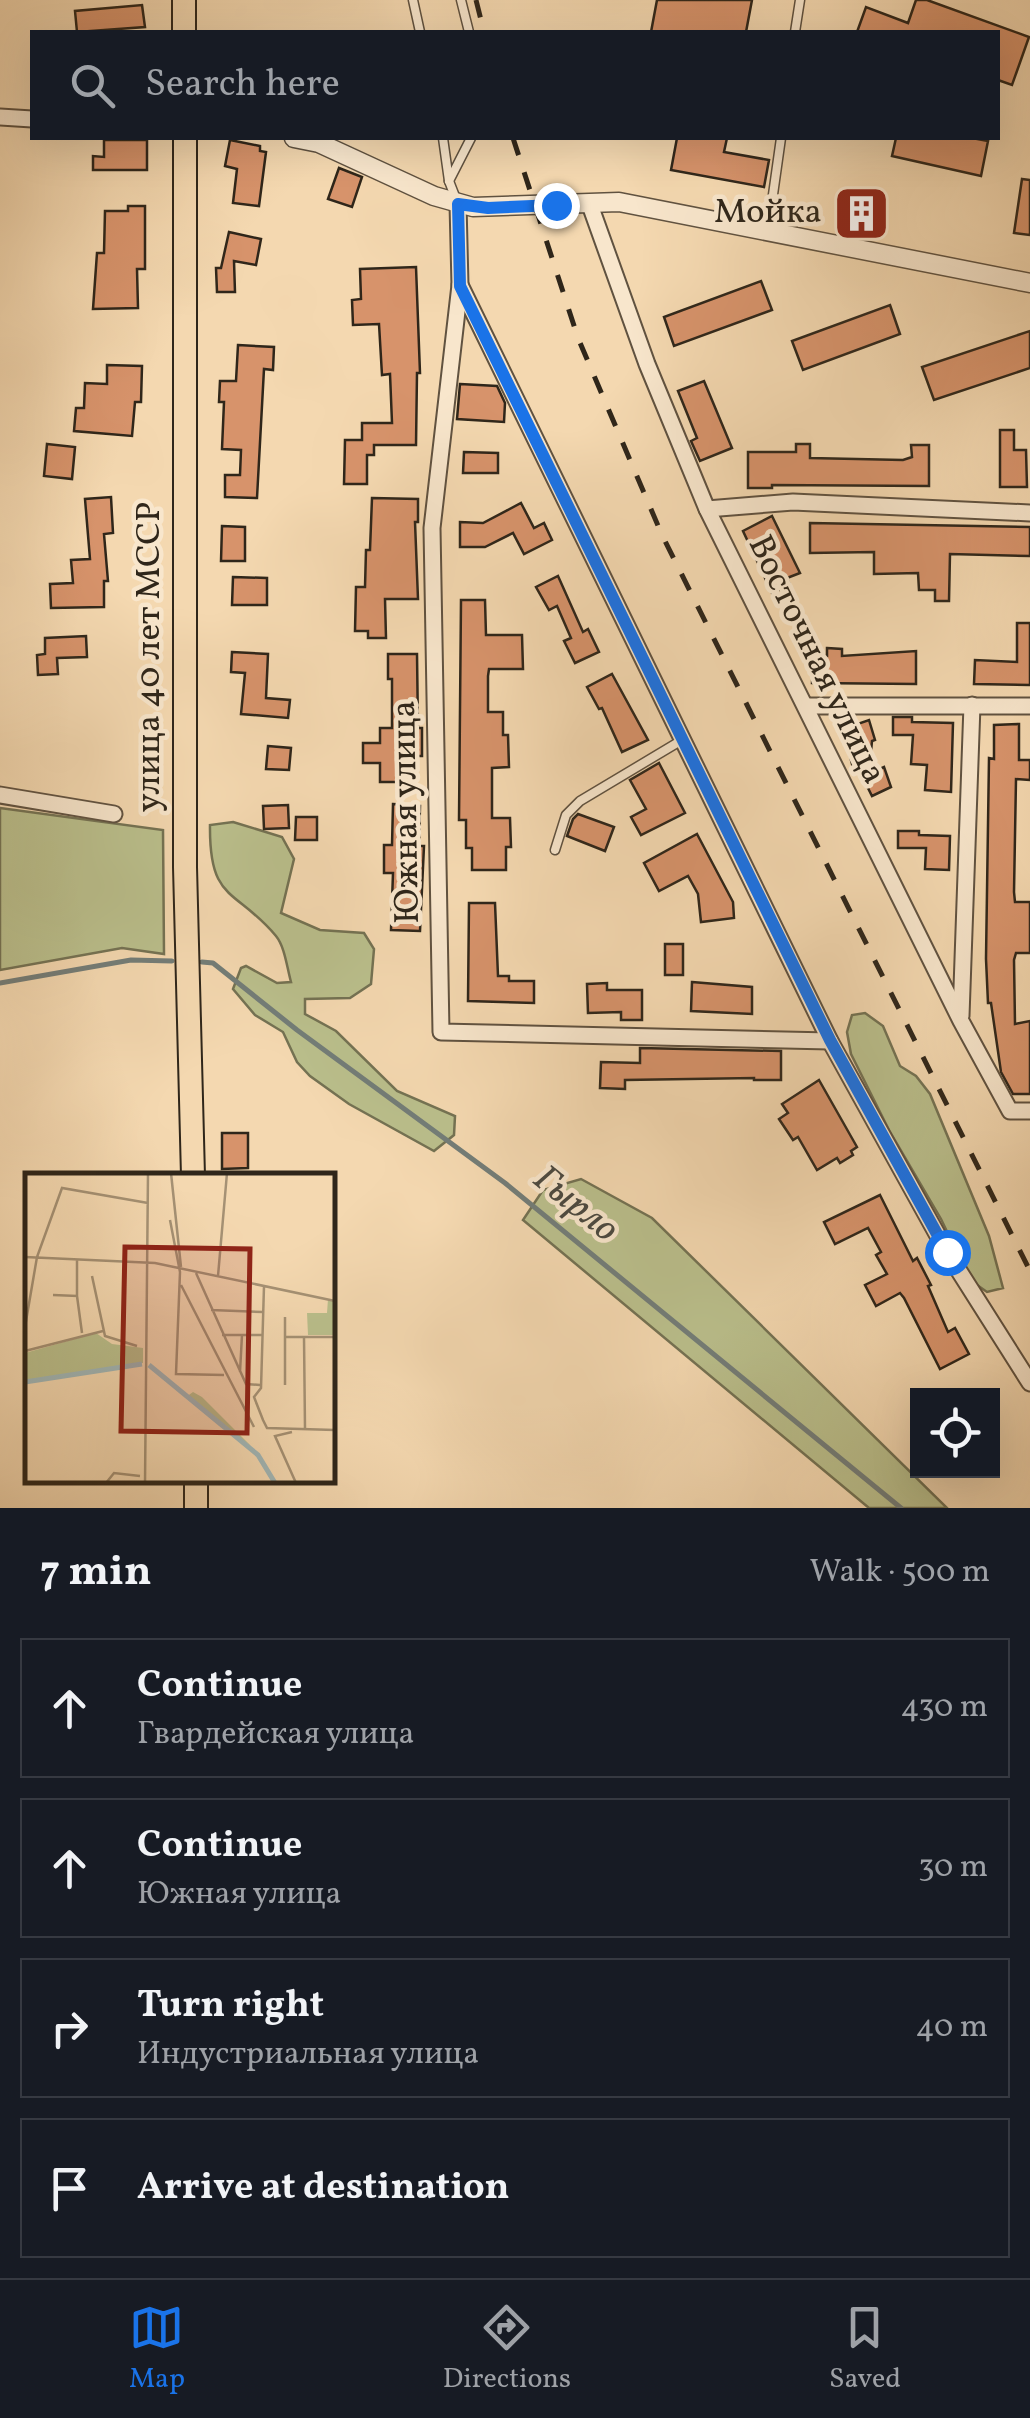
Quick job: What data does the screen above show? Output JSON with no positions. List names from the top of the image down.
{
  "streets": {
    "main road": ["улица 40 лет МССР"],
    "street": ["Восточная улица", "Южная улица"]
  },
  "water": ["Гырло"],
  "places": {
    "building": ["Мойка"]
  },
  "page": {
    "search": "Search here",
    "heading": ["7 min", "Walk · 500 m"],
    "list": [
      ["Continue", "Гвардейская улица", "430 m"],
      ["Continue", "Южная улица", "30 m"],
      ["Turn right", "Индустриальная улица", "40 m"],
      "Arrive at destination"
    ],
    "nav": ["Map", "Directions", "Saved"]
  }
}
